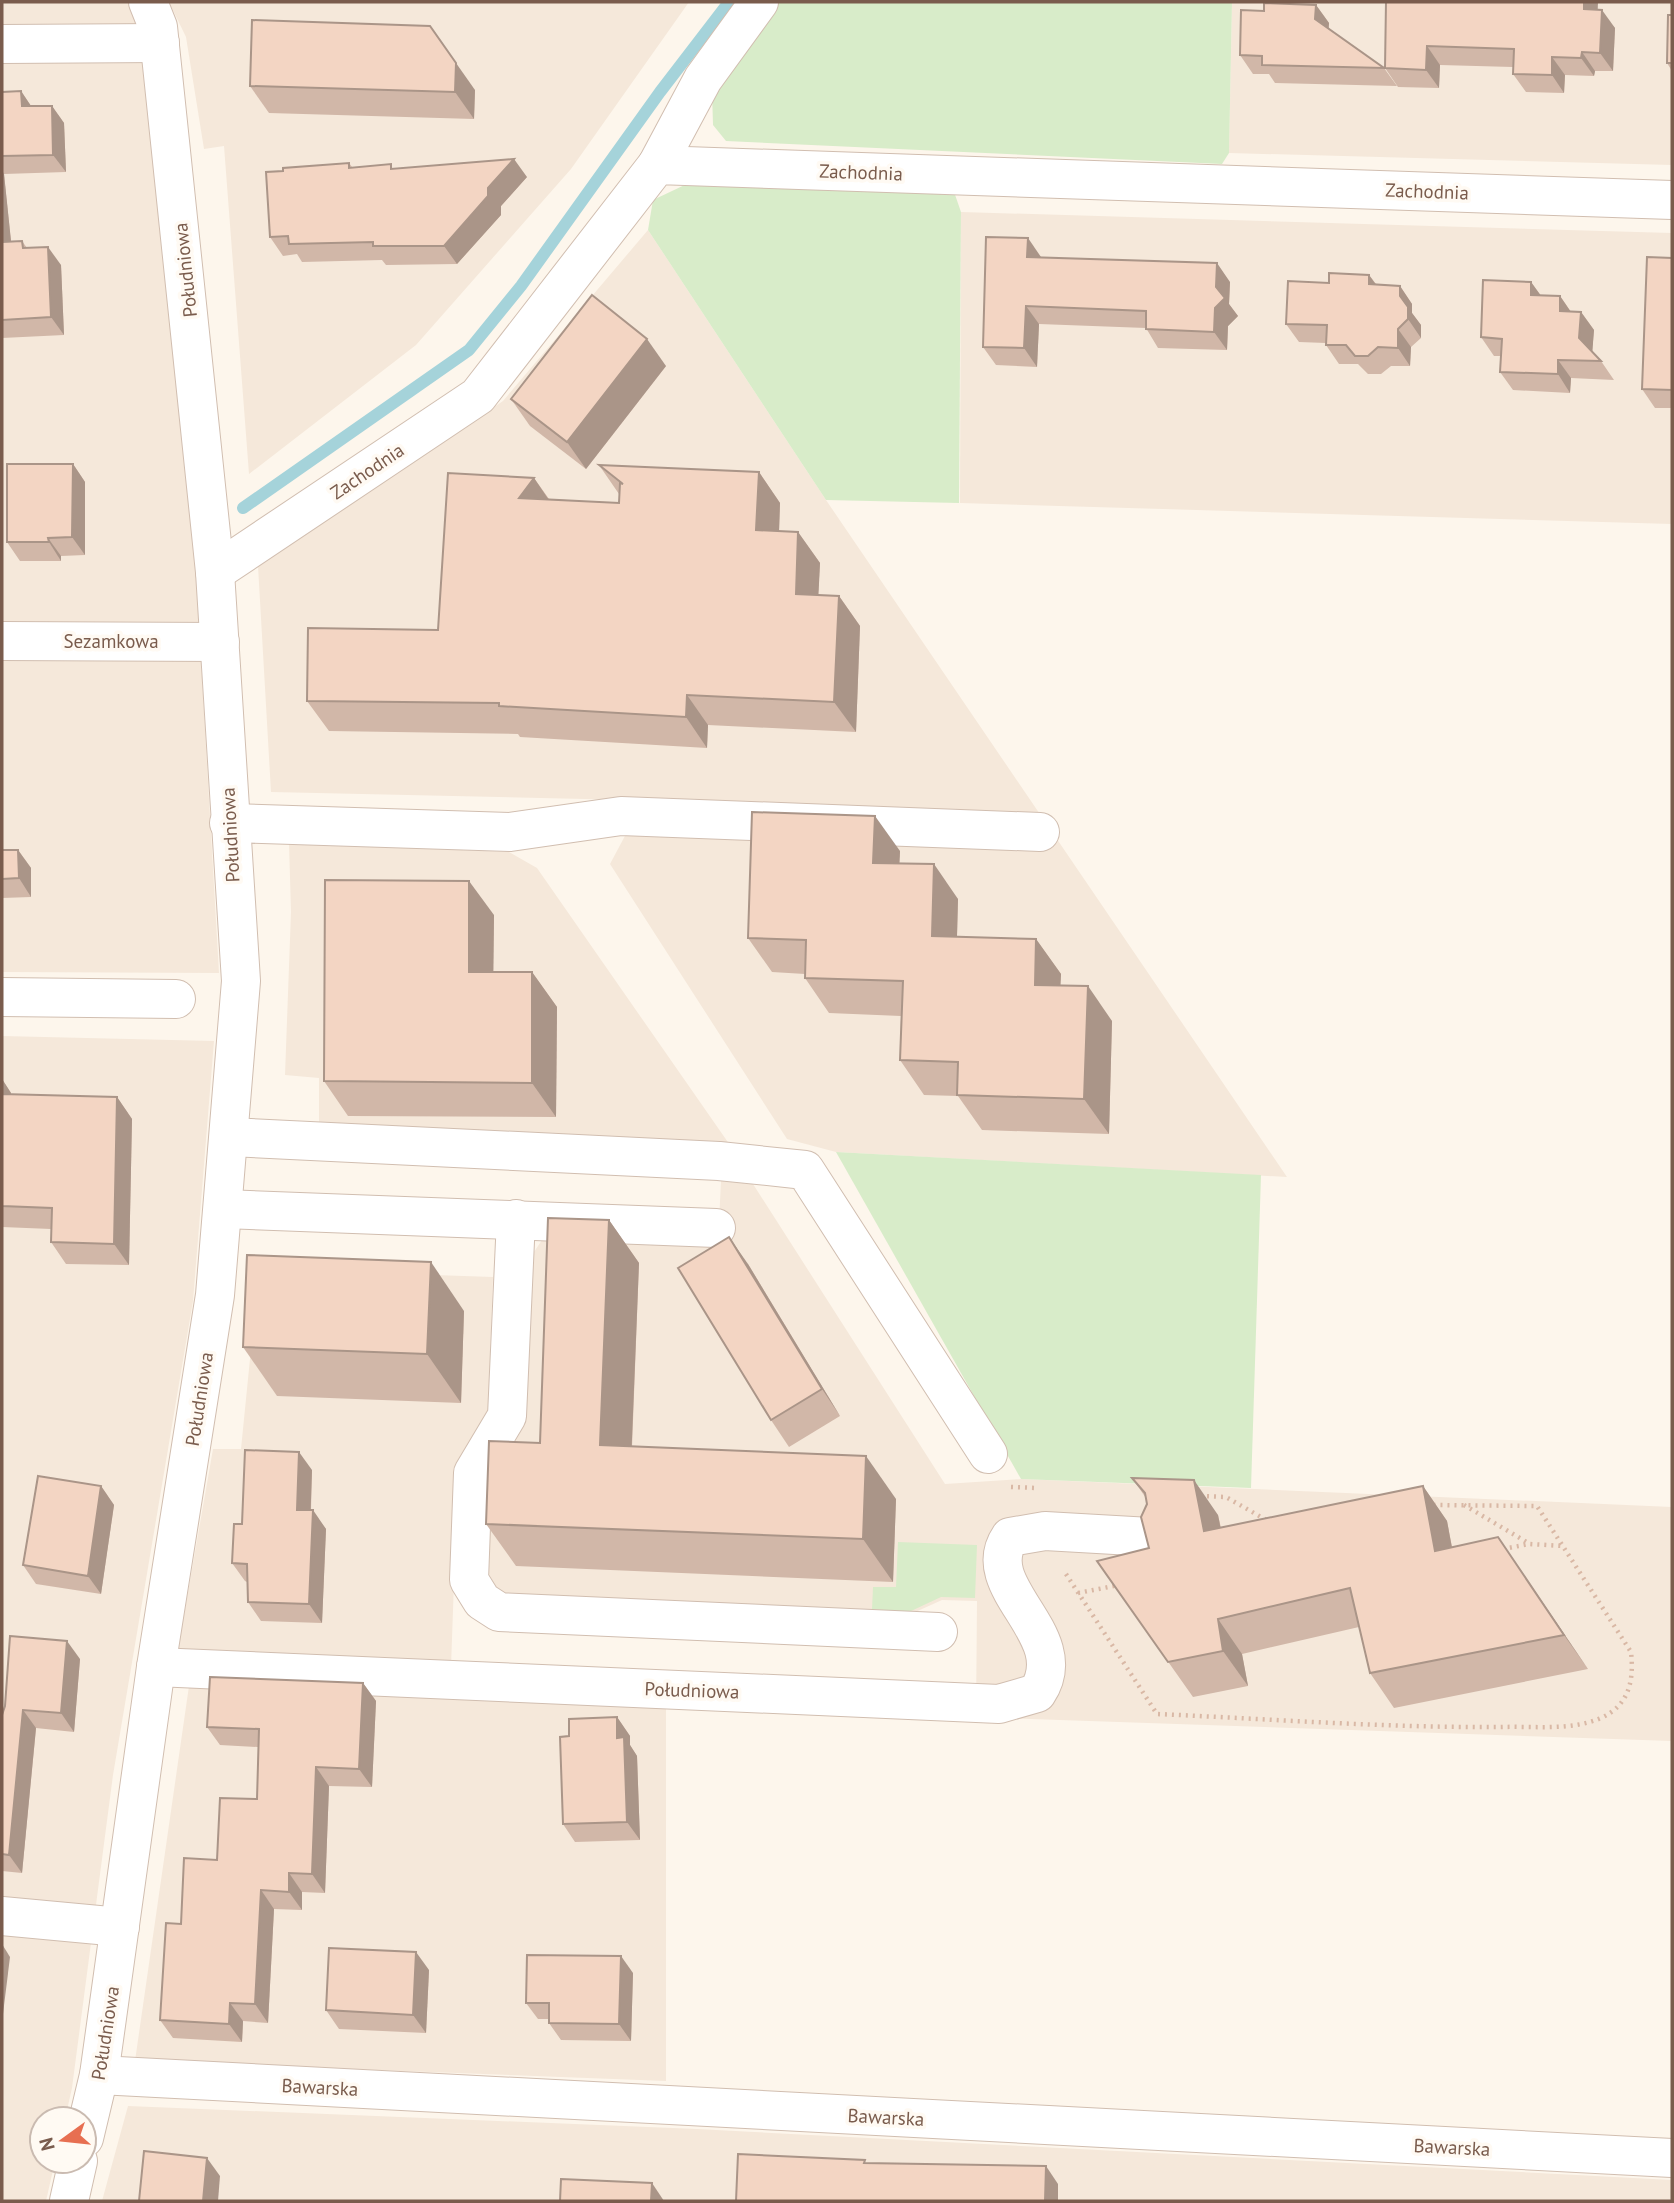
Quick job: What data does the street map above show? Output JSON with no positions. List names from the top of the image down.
{
  "streets": {
    "street": [
      "Zachodnia",
      "Południowa",
      "Sezamkowa",
      "Bawarska"
    ]
  },
  "crossings": [
    ["Zachodnia", "Południowa"],
    ["Południowa", "Sezamkowa"],
    ["Południowa", "Bawarska"]
  ],
  "north": "left"
}
